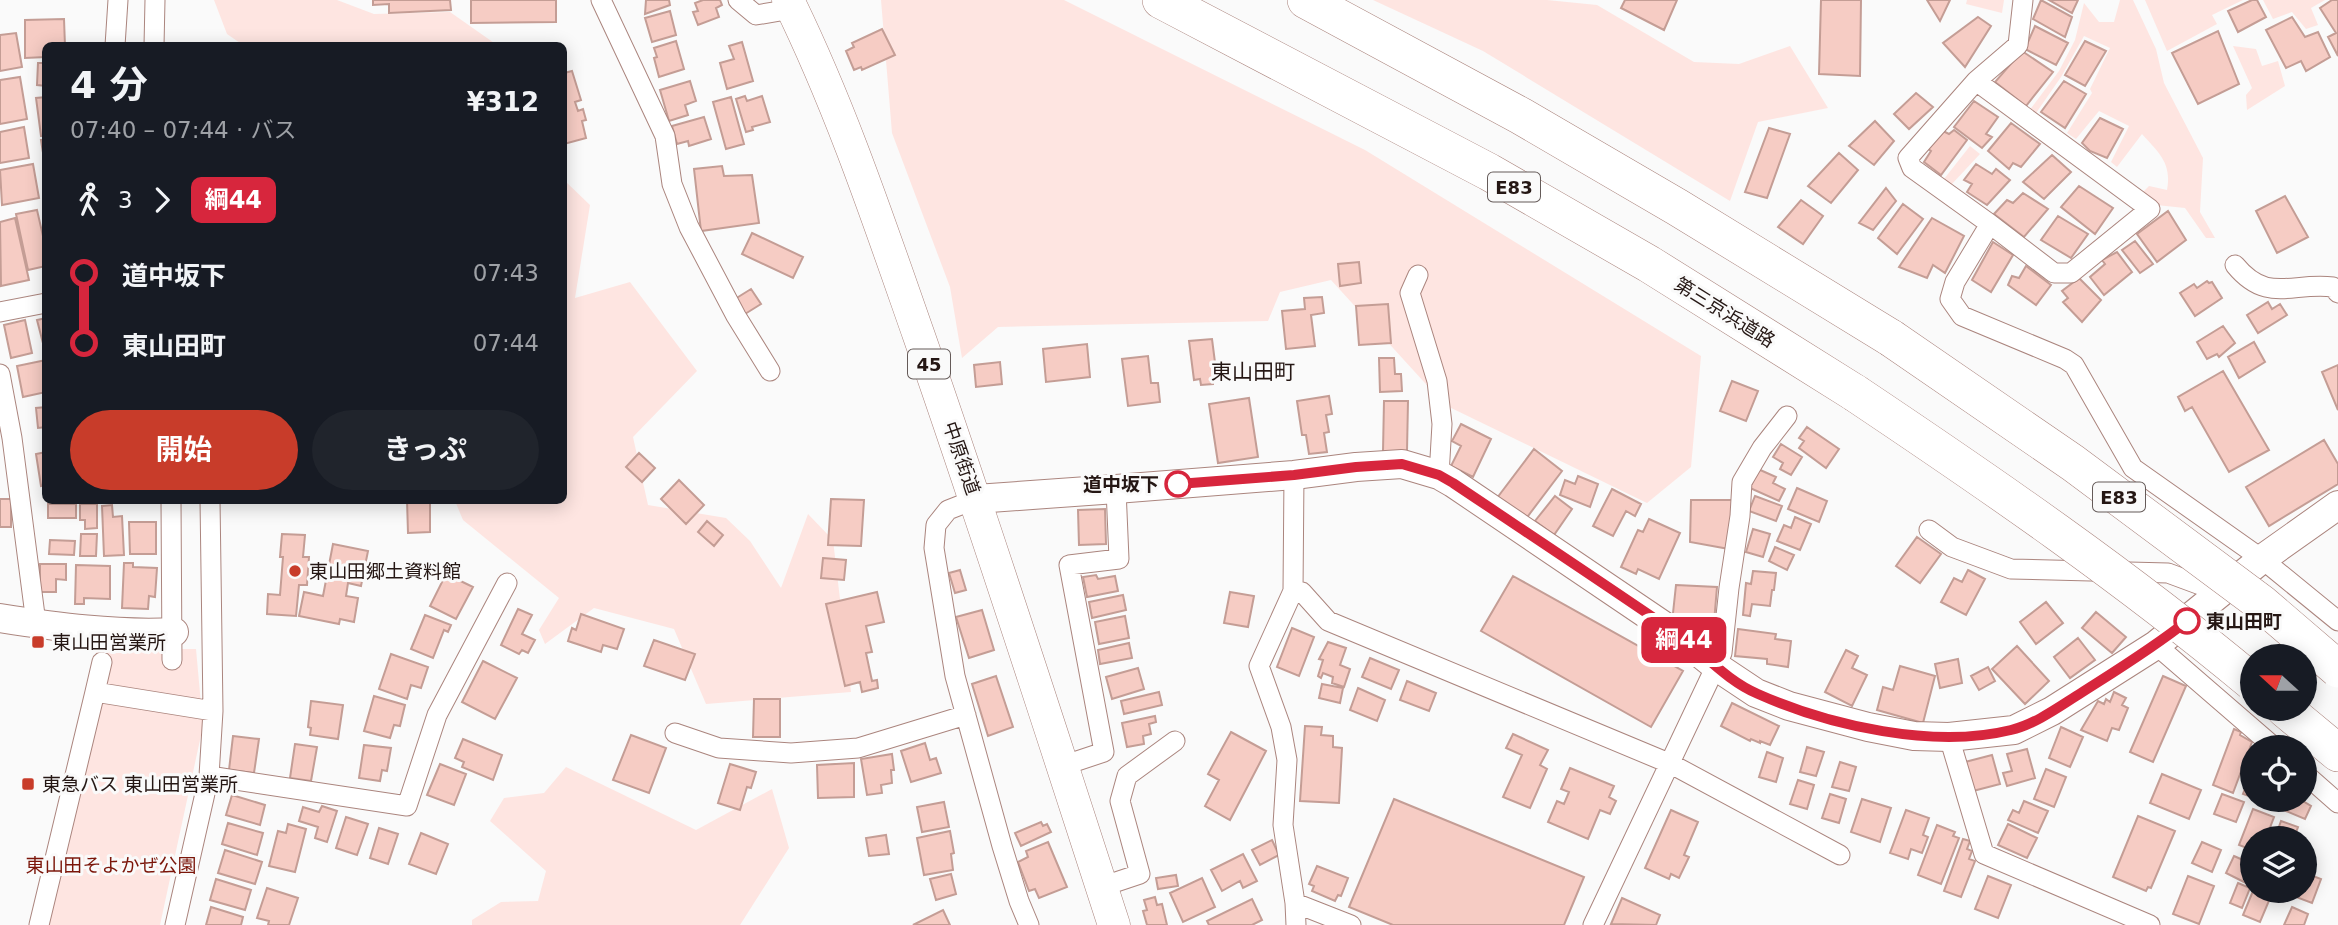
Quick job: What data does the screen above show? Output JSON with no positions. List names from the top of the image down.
{
  "streets": {
    "highway": ["E83", "第三京浜道路"],
    "main road": ["45", "中原街道"]
  },
  "districts": ["東山田町"],
  "parks": ["東山田そよかぜ公園"],
  "places": {
    "other": ["道中坂下", "東山田郷土資料館", "東山田町"],
    "transit": ["東山田営業所", "東急バス 東山田営業所"]
  },
  "lines": ["bus line 綱44"],
  "north": "left",
  "page": {
    "on_map": "綱44",
    "heading": ["4 分", "07:40 – 07:44 · バス", "¥312"],
    "legs": ["3", "綱44"],
    "list": [
      {
        "name": "道中坂下",
        "value": "07:43"
      },
      {
        "name": "東山田町",
        "value": "07:44"
      }
    ],
    "buttons": ["開始", "きっぷ"]
  }
}
